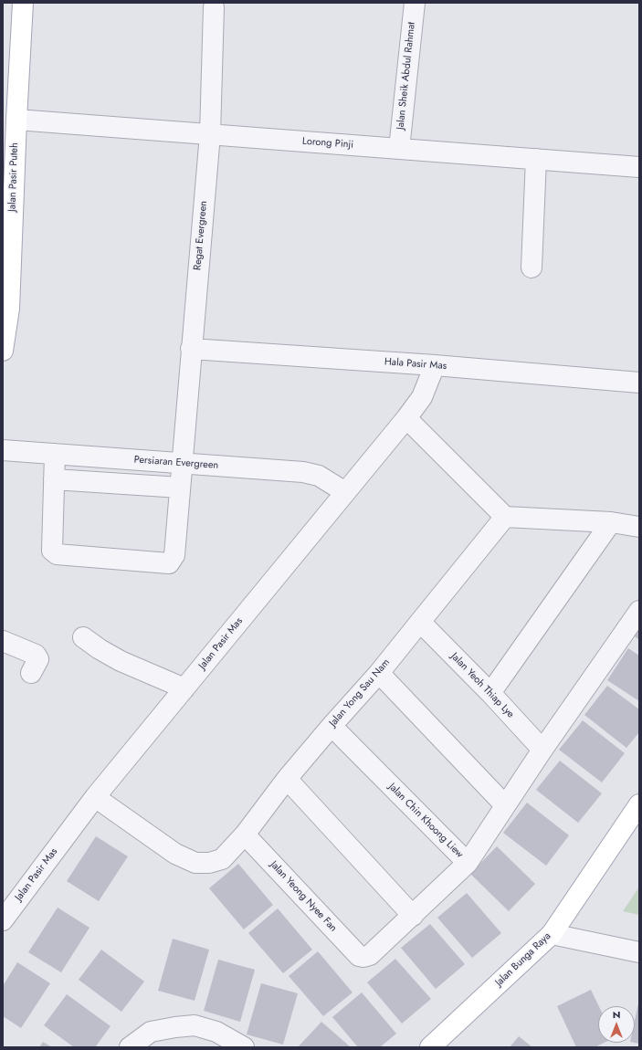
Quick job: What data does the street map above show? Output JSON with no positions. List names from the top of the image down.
{
  "streets": {
    "main road": ["Jalan Pasir Puteh", "Jalan Bunga Raya"],
    "street": [
      "Jalan Sheik Abdul Rahmat",
      "Lorong Pinji",
      "Regat Evergreen",
      "Hala Pasir Mas",
      "Persiaran Evergreen",
      "Jalan Pasir Mas",
      "Jalan Yeoh Thiap Lye",
      "Jalan Yong Sau Nam",
      "Jalan Chin Khoong Liew",
      "Jalan Yeong Nyee Fan"
    ]
  },
  "crossings": [
    ["Jalan Sheik Abdul Rahmat", "Lorong Pinji"],
    ["Lorong Pinji", "Jalan Pasir Puteh"],
    ["Lorong Pinji", "Regat Evergreen"],
    ["Regat Evergreen", "Hala Pasir Mas"],
    ["Regat Evergreen", "Persiaran Evergreen"],
    ["Hala Pasir Mas", "Jalan Pasir Mas"],
    ["Persiaran Evergreen", "Jalan Pasir Mas"],
    ["Jalan Pasir Mas", "Jalan Yong Sau Nam"],
    ["Jalan Yeoh Thiap Lye", "Jalan Yong Sau Nam"],
    ["Jalan Yong Sau Nam", "Jalan Chin Khoong Liew"],
    ["Jalan Yong Sau Nam", "Jalan Yeong Nyee Fan"],
    ["Jalan Chin Khoong Liew", "Jalan Yeong Nyee Fan"]
  ],
  "north": "top"
}
